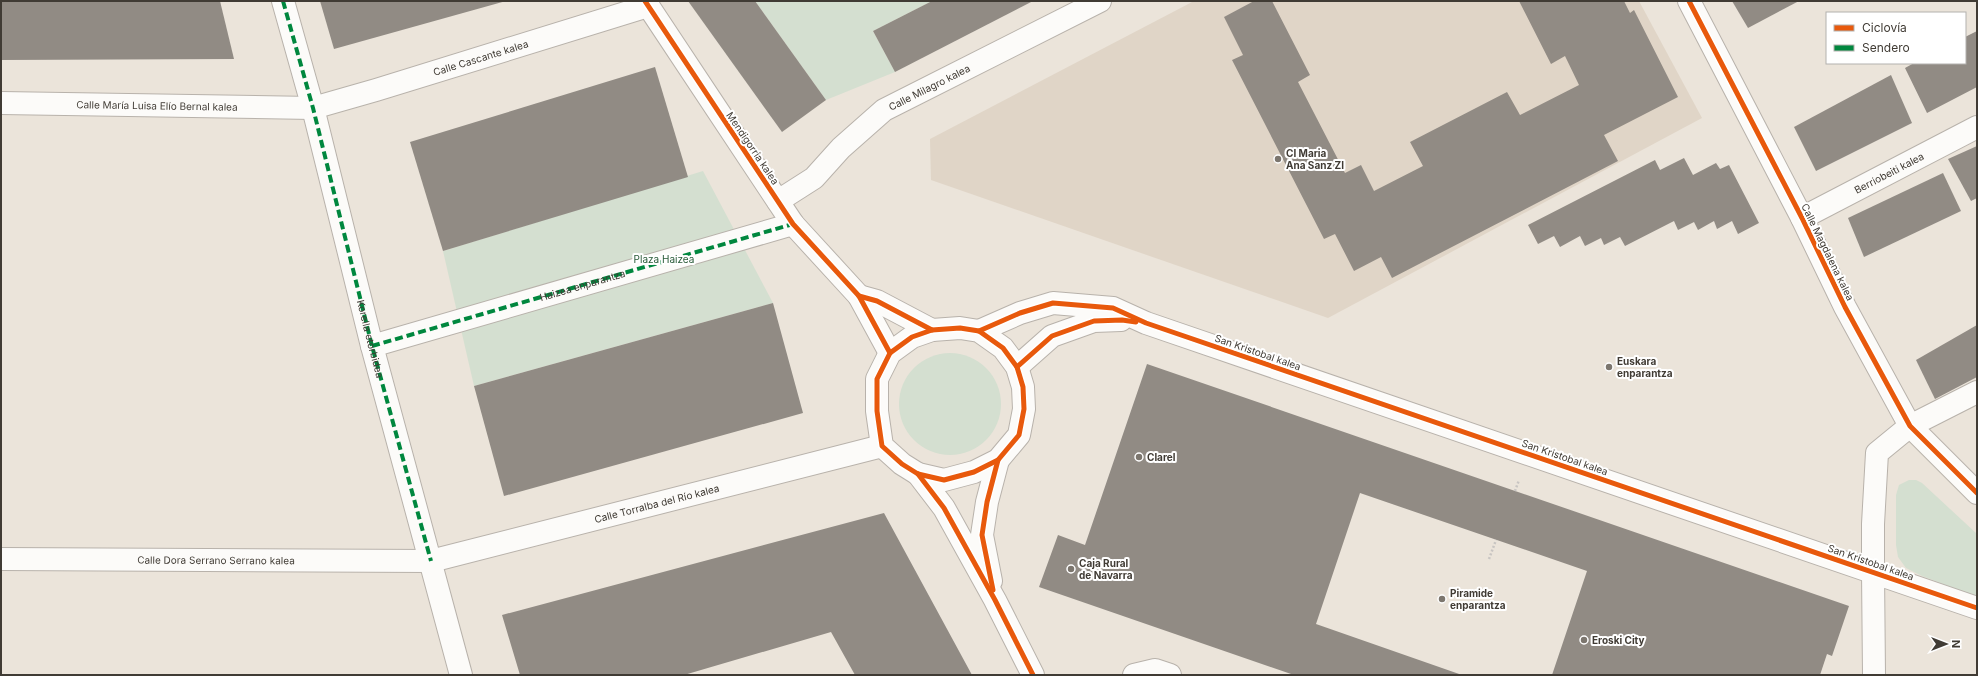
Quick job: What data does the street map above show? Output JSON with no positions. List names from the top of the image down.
{
  "streets": {
    "street": [
      "Calle Cascante kalea",
      "Calle Milagro kalea",
      "Calle María Luisa Elío Bernal kalea",
      "Mendigorria kalea",
      "Berriobeiti kalea",
      "Calle Magdalena kalea",
      "Haizea enparantza",
      "Korella etorbidea",
      "San Kristobal kalea",
      "Calle Torralba del Río kalea",
      "Calle Dora Serrano Serrano kalea"
    ]
  },
  "crossings": [
    ["Calle Cascante kalea", "Calle María Luisa Elío Bernal kalea"],
    ["Calle Cascante kalea", "Mendigorria kalea"],
    ["Calle Cascante kalea", "Korella etorbidea"],
    ["Calle Milagro kalea", "Mendigorria kalea"],
    ["Calle María Luisa Elío Bernal kalea", "Korella etorbidea"],
    ["Mendigorria kalea", "Haizea enparantza"],
    ["Berriobeiti kalea", "Calle Magdalena kalea"],
    ["Haizea enparantza", "Korella etorbidea"],
    ["Korella etorbidea", "Calle Torralba del Río kalea"],
    ["Korella etorbidea", "Calle Dora Serrano Serrano kalea"],
    ["Calle Torralba del Río kalea", "Calle Dora Serrano Serrano kalea"]
  ],
  "parks": ["Plaza Haizea"],
  "places": [
    "CI Maria Ana Sanz ZI",
    "Euskara enparantza",
    "Clarel",
    "Caja Rural de Navarra",
    "Piramide enparantza",
    "Eroski City"
  ],
  "legend": ["Ciclovía", "Sendero"],
  "north": "right"
}
